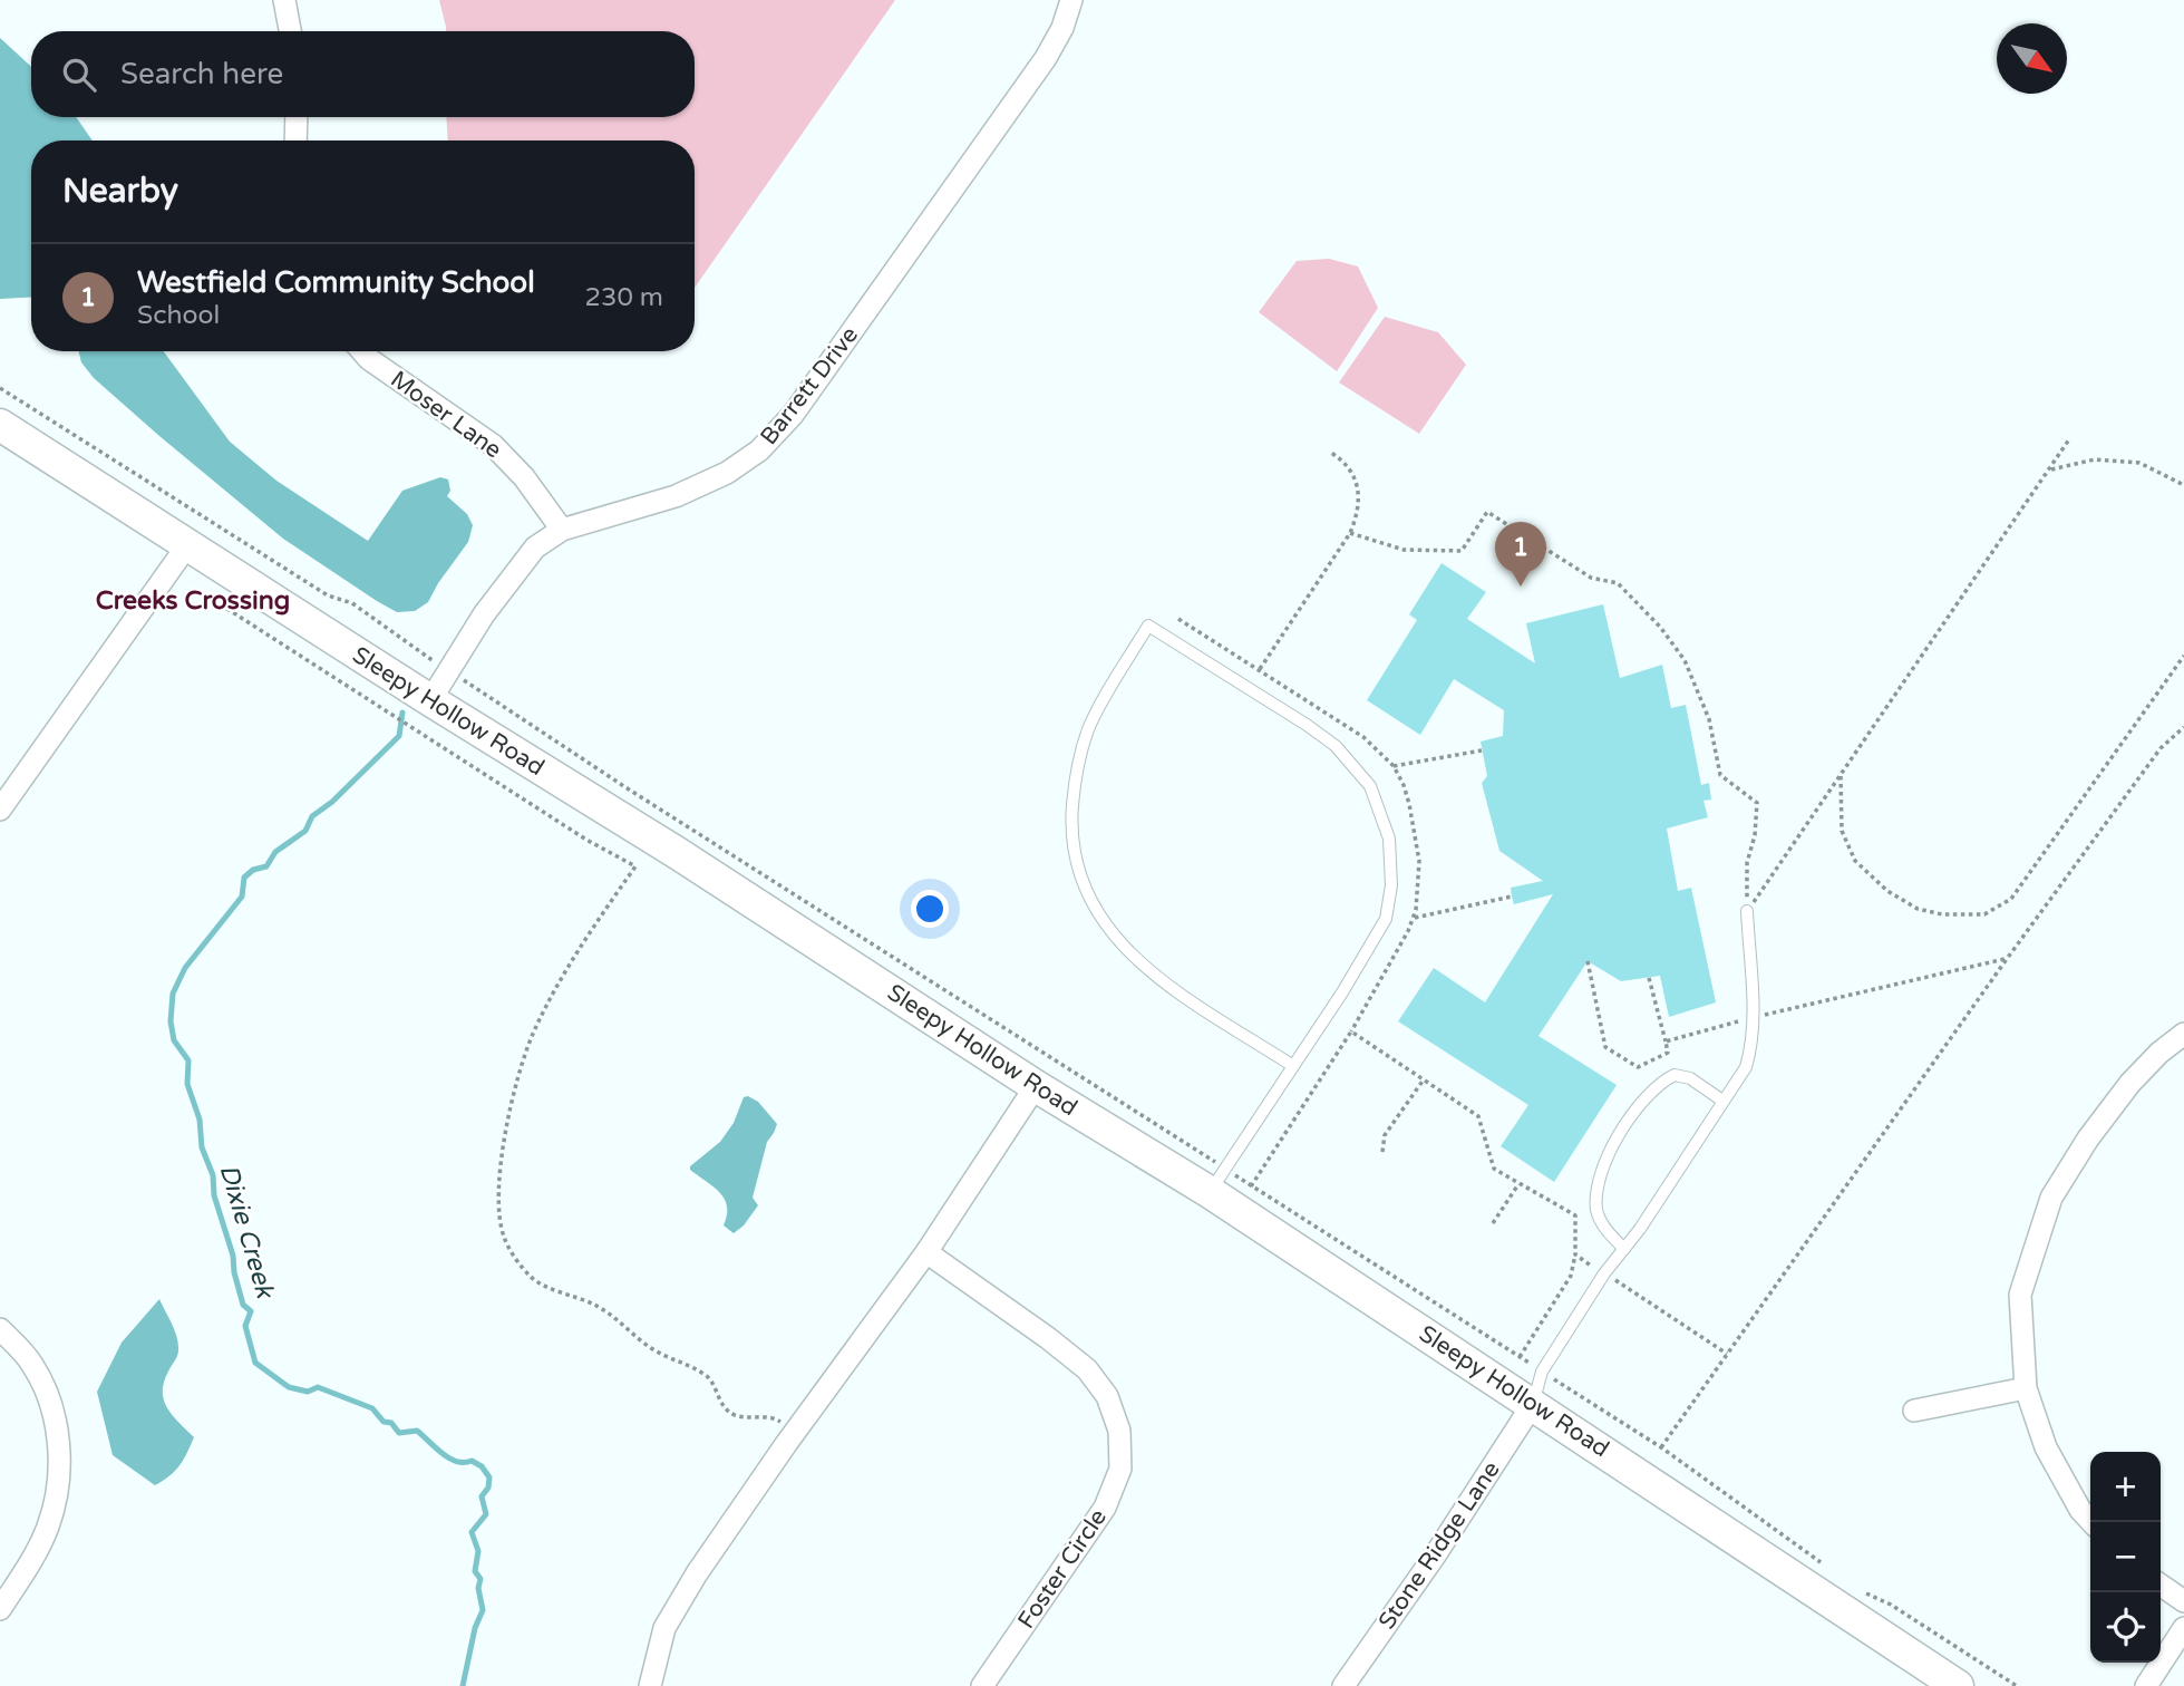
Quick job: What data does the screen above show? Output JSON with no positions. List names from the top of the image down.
{
  "streets": {
    "street": [
      "Barrett Drive",
      "Moser Lane",
      "Sleepy Hollow Road",
      "Stone Ridge Lane",
      "Foster Circle"
    ]
  },
  "crossings": [
    ["Barrett Drive", "Moser Lane"],
    ["Barrett Drive", "Sleepy Hollow Road"],
    ["Sleepy Hollow Road", "Stone Ridge Lane"]
  ],
  "districts": ["Creeks Crossing"],
  "water": ["Dixie Creek"],
  "north": "bottom right",
  "page": {
    "search": "Search here",
    "heading": "Nearby",
    "list": [
      {
        "mark": "1",
        "name": "Westfield Community School",
        "note": "School",
        "value": "230 m"
      }
    ],
    "pins": "1",
    "map_buttons": ["+", "−"]
  }
}
